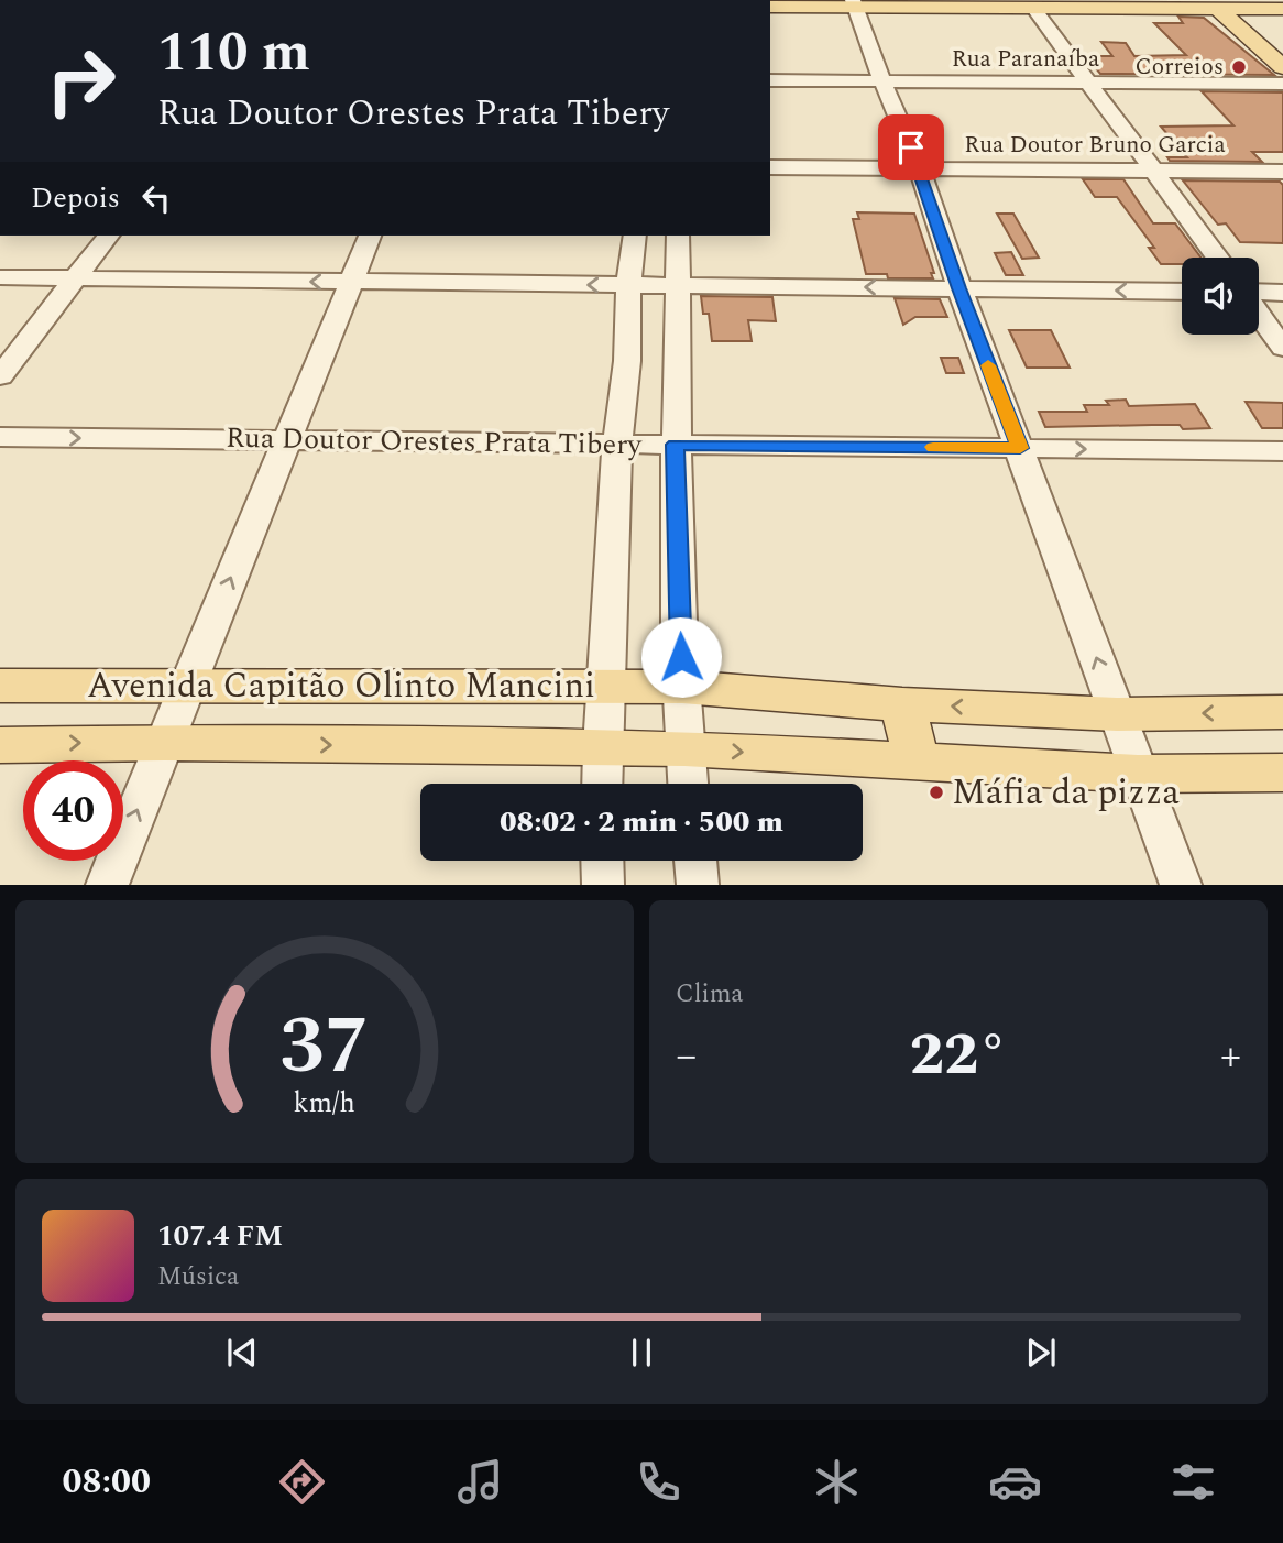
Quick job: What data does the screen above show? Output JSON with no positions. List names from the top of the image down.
{
  "streets": {
    "main road": ["Avenida Capitão Olinto Mancini"],
    "street": ["Rua Paranaíba", "Rua Doutor Bruno Garcia", "Rua Doutor Orestes Prata Tibery"]
  },
  "places": ["Correios", "Máfia da pizza"],
  "page": {
    "turn": ["110 m", "Rua Doutor Orestes Prata Tibery"],
    "then": "Depois",
    "limit": "40",
    "trip": "08:02 · 2 min · 500 m",
    "tile": "Clima",
    "heat": ["−", "22°", "+"],
    "song": ["107.4 FM", "Música"],
    "tabs": "08:00",
    "gauge": ["37", "km/h"]
  }
}
